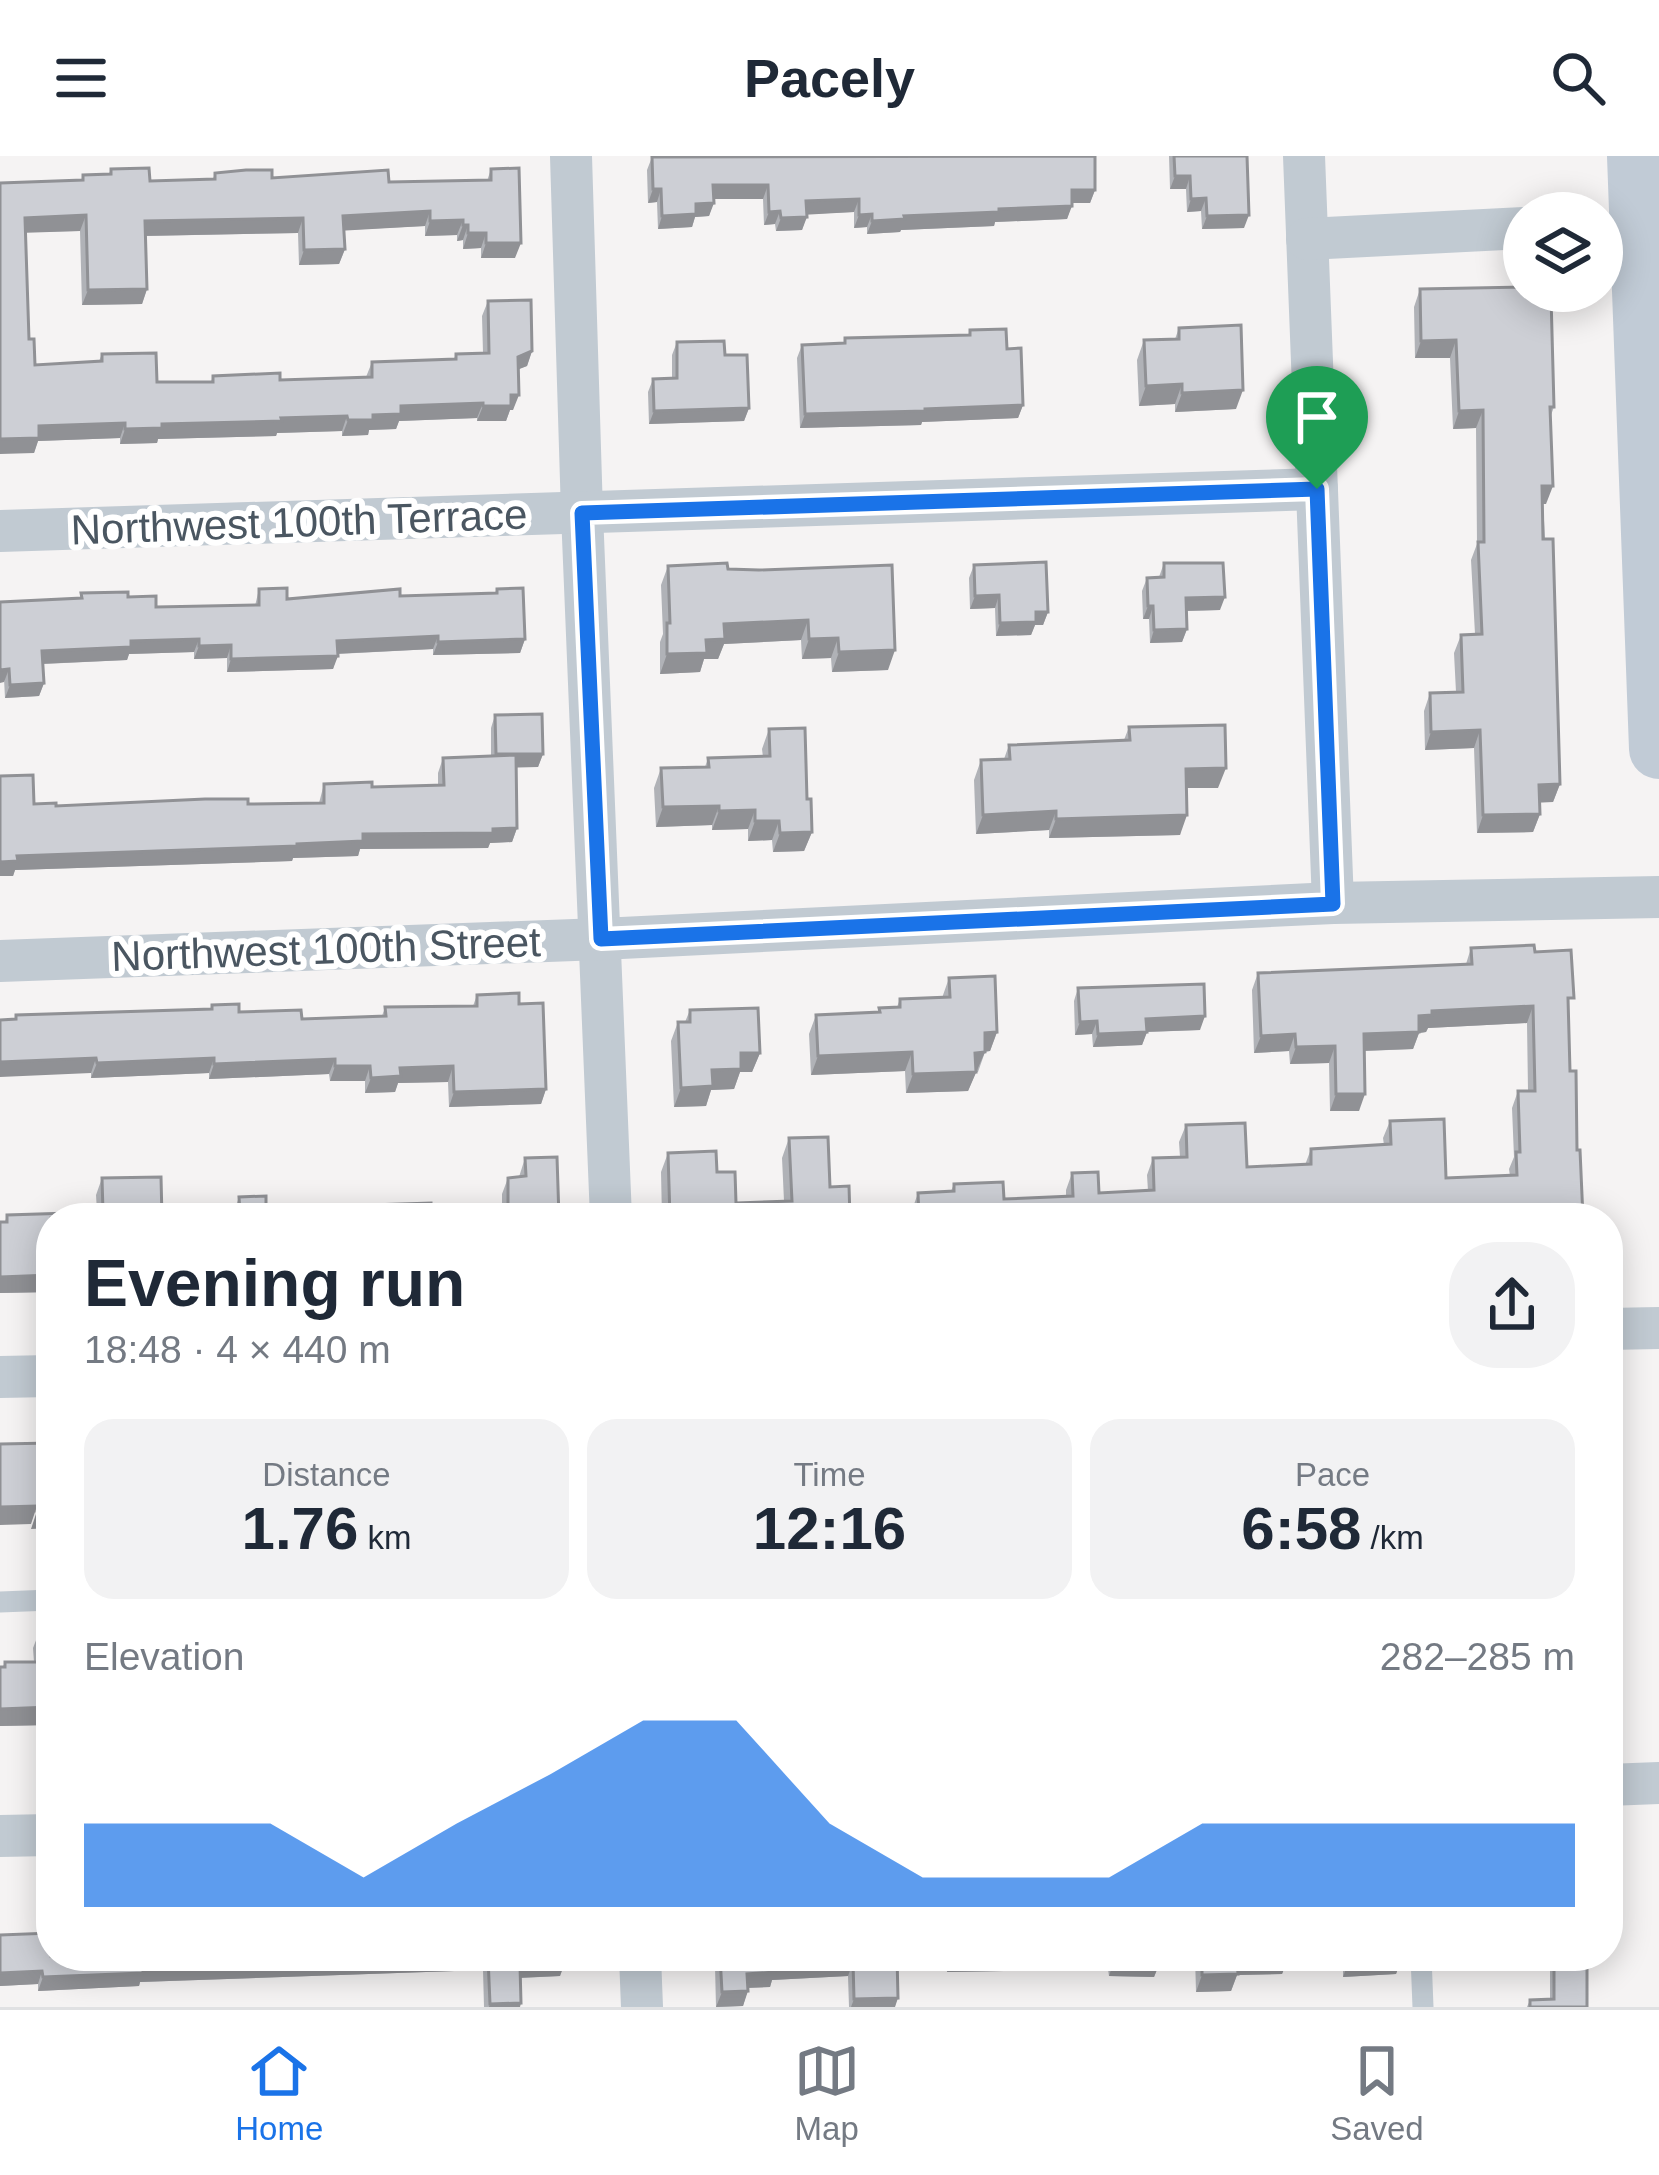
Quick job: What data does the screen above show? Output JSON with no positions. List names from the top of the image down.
{
  "streets": {
    "street": ["Northwest 100th Terrace", "Northwest 100th Street"]
  },
  "page": {
    "header": "Pacely",
    "heading": ["Evening run", "18:48 · 4 × 440 m"],
    "stats": [
      ["Distance", "1.76 km"],
      ["Time", "12:16"],
      ["Pace", "6:58 /km"]
    ],
    "chart": ["Elevation", "282–285 m"],
    "tabs": ["Home", "Map", "Saved"]
  }
}
